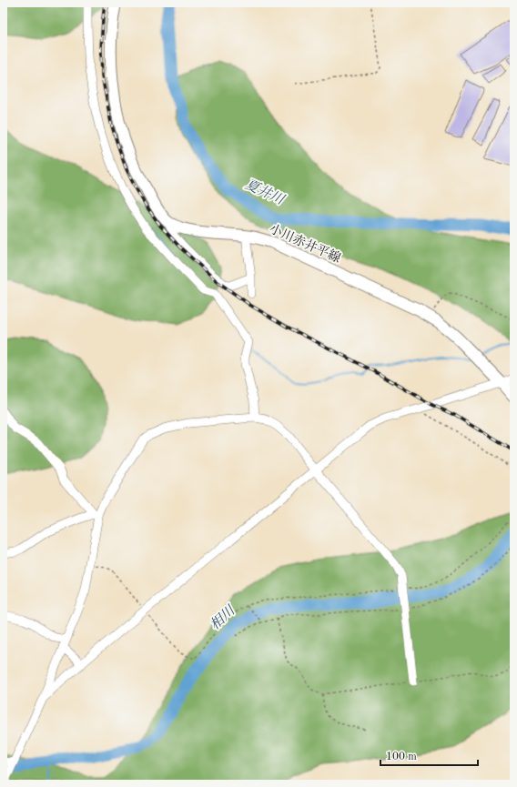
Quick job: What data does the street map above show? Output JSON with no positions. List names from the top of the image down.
{
  "streets": {
    "main road": ["小川赤井平線"]
  },
  "water": ["夏井川", "相川"],
  "scale_bar": "100 m"
}
